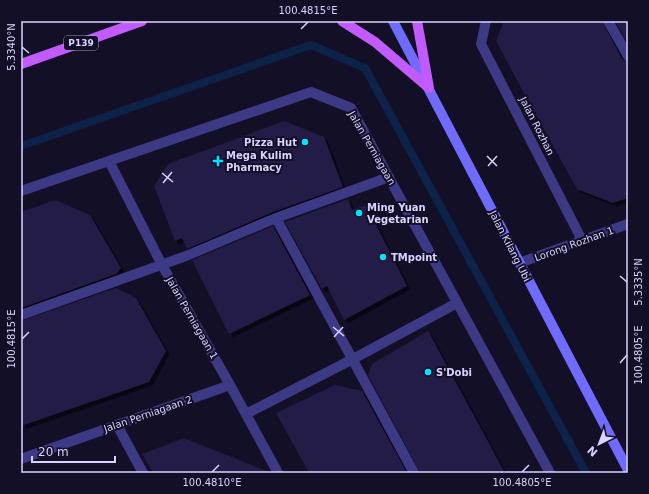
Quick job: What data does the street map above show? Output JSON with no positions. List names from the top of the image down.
{
  "streets": {
    "main road": ["P139", "Jalan Kilang Ubi"],
    "street": [
      "Jalan Rozhan",
      "Jalan Perniagaan",
      "Lorong Rozhan 1",
      "Jalan Perniagaan 1",
      "Jalan Perniagaan 2"
    ]
  },
  "crossings": [
    ["Jalan Rozhan", "Lorong Rozhan 1"],
    ["Jalan Perniagaan", "Jalan Perniagaan 1"],
    ["Lorong Rozhan 1", "Jalan Kilang Ubi"],
    ["Jalan Perniagaan 1", "Jalan Perniagaan 2"]
  ],
  "places": {
    "other": [
      "Pizza Hut",
      "Ming Yuan Vegetarian",
      "TMpoint",
      "S'Dobi"
    ],
    "health": ["Mega Kulim Pharmacy"]
  },
  "scale_bar": "20 m",
  "north": "bottom left",
  "coordinates": [
    "100.4815°E",
    "5.3340°N",
    "5.3335°N",
    "100.4805°E",
    "100.4810°E"
  ]
}
